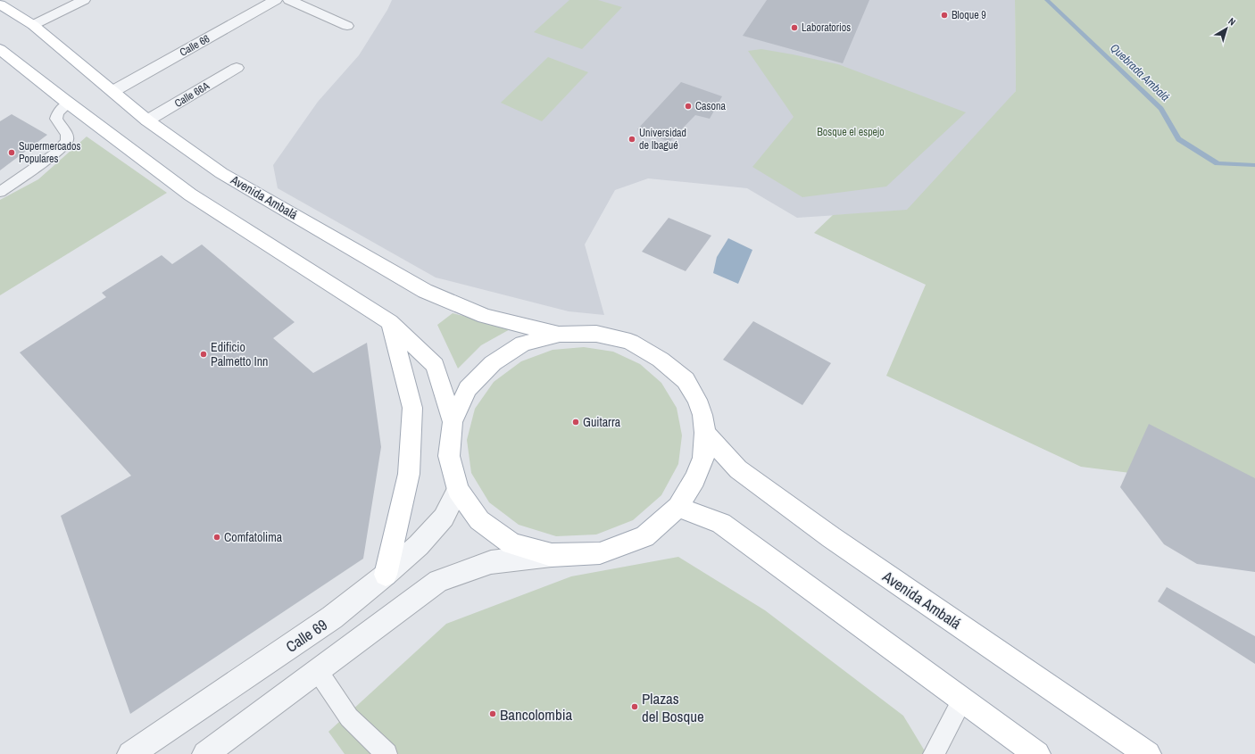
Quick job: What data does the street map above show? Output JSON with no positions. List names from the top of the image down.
{
  "streets": {
    "main road": ["Avenida Ambalá"],
    "street": ["Calle 66", "Calle 66A", "Calle 69"]
  },
  "crossings": [
    ["Calle 66", "Avenida Ambalá"],
    ["Calle 66A", "Avenida Ambalá"]
  ],
  "water": ["Quebrada Ambalá"],
  "parks": ["Bosque el espejo"],
  "places": [
    "Bloque 9",
    "Laboratorios",
    "Casona",
    "Universidad de Ibagué",
    "Supermercados Populares",
    "Edificio Palmetto Inn",
    "Guitarra",
    "Comfatolima",
    "Plazas del Bosque",
    "Bancolombia"
  ],
  "north": "top right"
}
